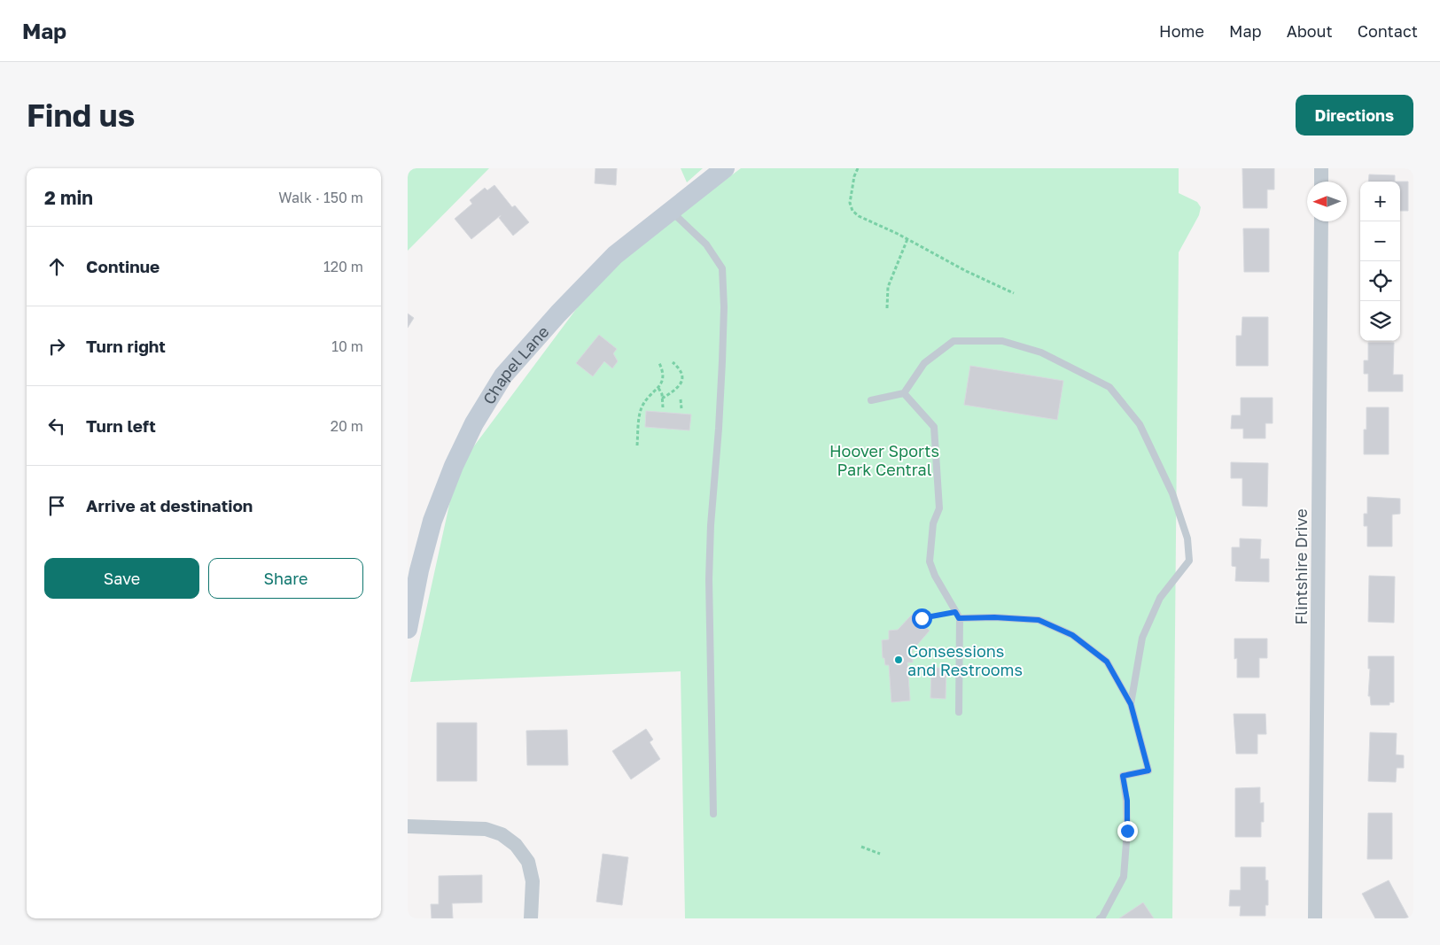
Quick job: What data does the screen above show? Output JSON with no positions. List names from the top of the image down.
{
  "streets": {
    "street": ["Chapel Lane", "Flintshire Drive"]
  },
  "parks": ["Hoover Sports Park Central"],
  "places": ["Consessions and Restrooms"],
  "north": "left",
  "page": {
    "header": "Map",
    "nav": [
      "Home",
      "Map",
      "About",
      "Contact"
    ],
    "buttons": [
      "Directions",
      ["Save", "Share"]
    ],
    "title": "Find us",
    "heading": ["2 min", "Walk · 150 m"],
    "map_buttons": ["+", "−"],
    "list": [
      ["Continue", "120 m"],
      ["Turn right", "10 m"],
      ["Turn left", "20 m"],
      "Arrive at destination"
    ]
  }
}
